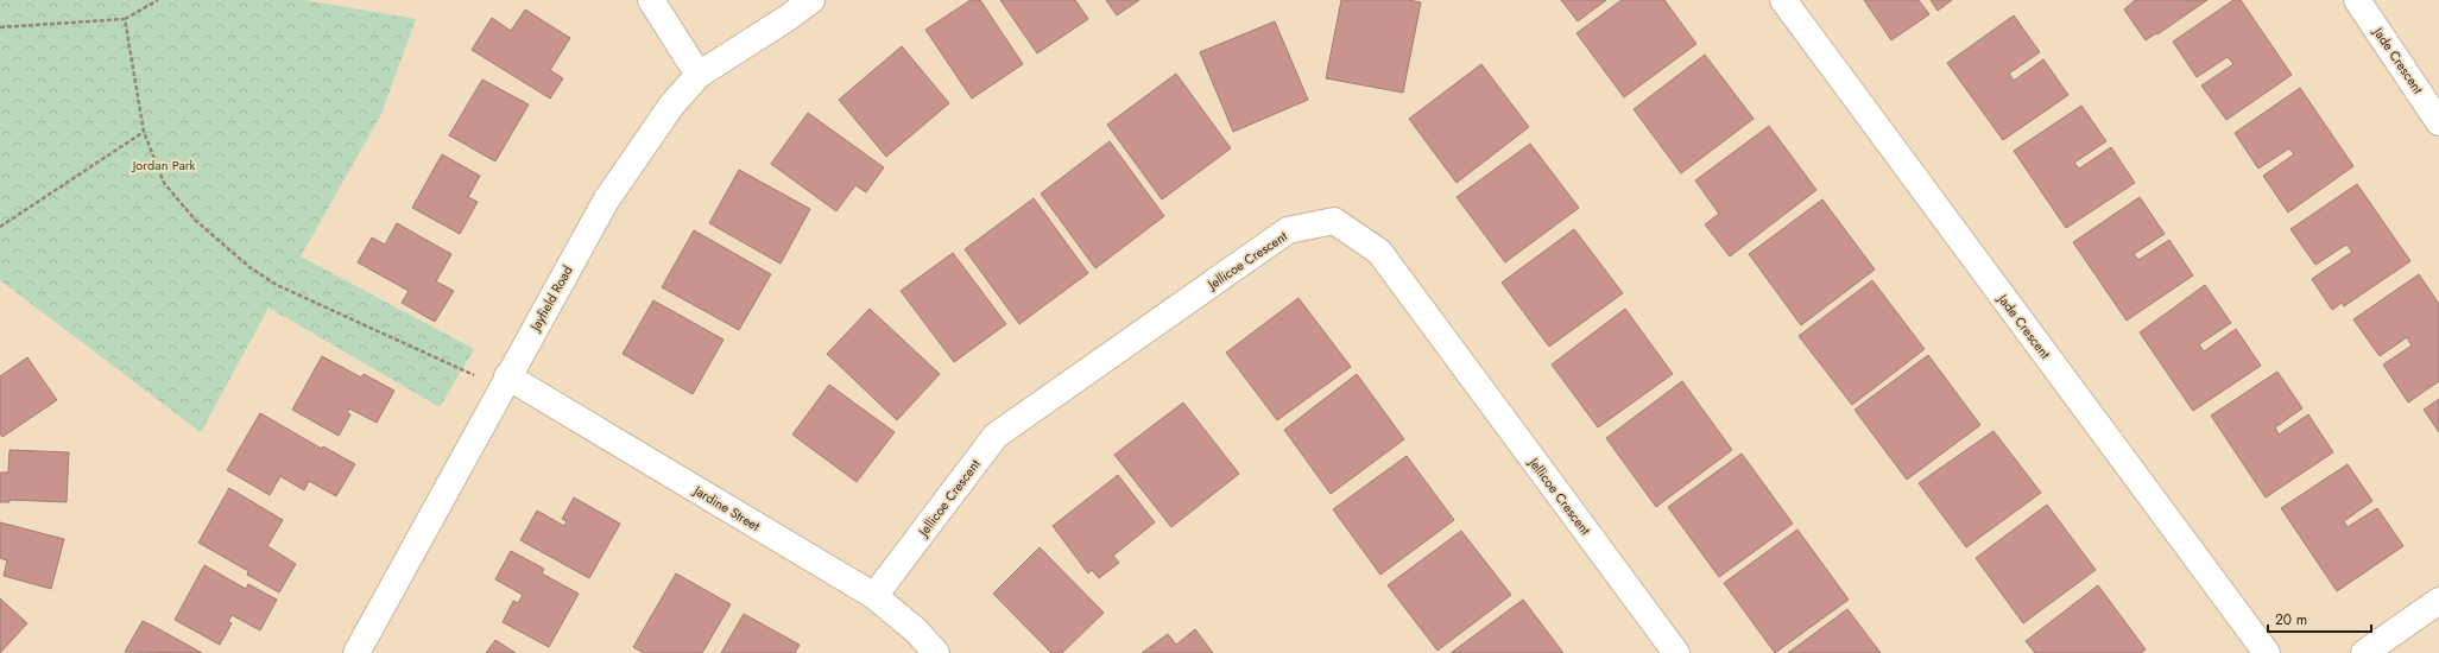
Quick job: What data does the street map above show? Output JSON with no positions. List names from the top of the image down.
{
  "streets": {
    "street": [
      "Jade Crescent",
      "Jellicoe Crescent",
      "Jayfield Road",
      "Jardine Street"
    ]
  },
  "crossings": [
    ["Jellicoe Crescent", "Jardine Street"],
    ["Jayfield Road", "Jardine Street"]
  ],
  "parks": ["Jordan Park"],
  "scale_bar": "20 m"
}
